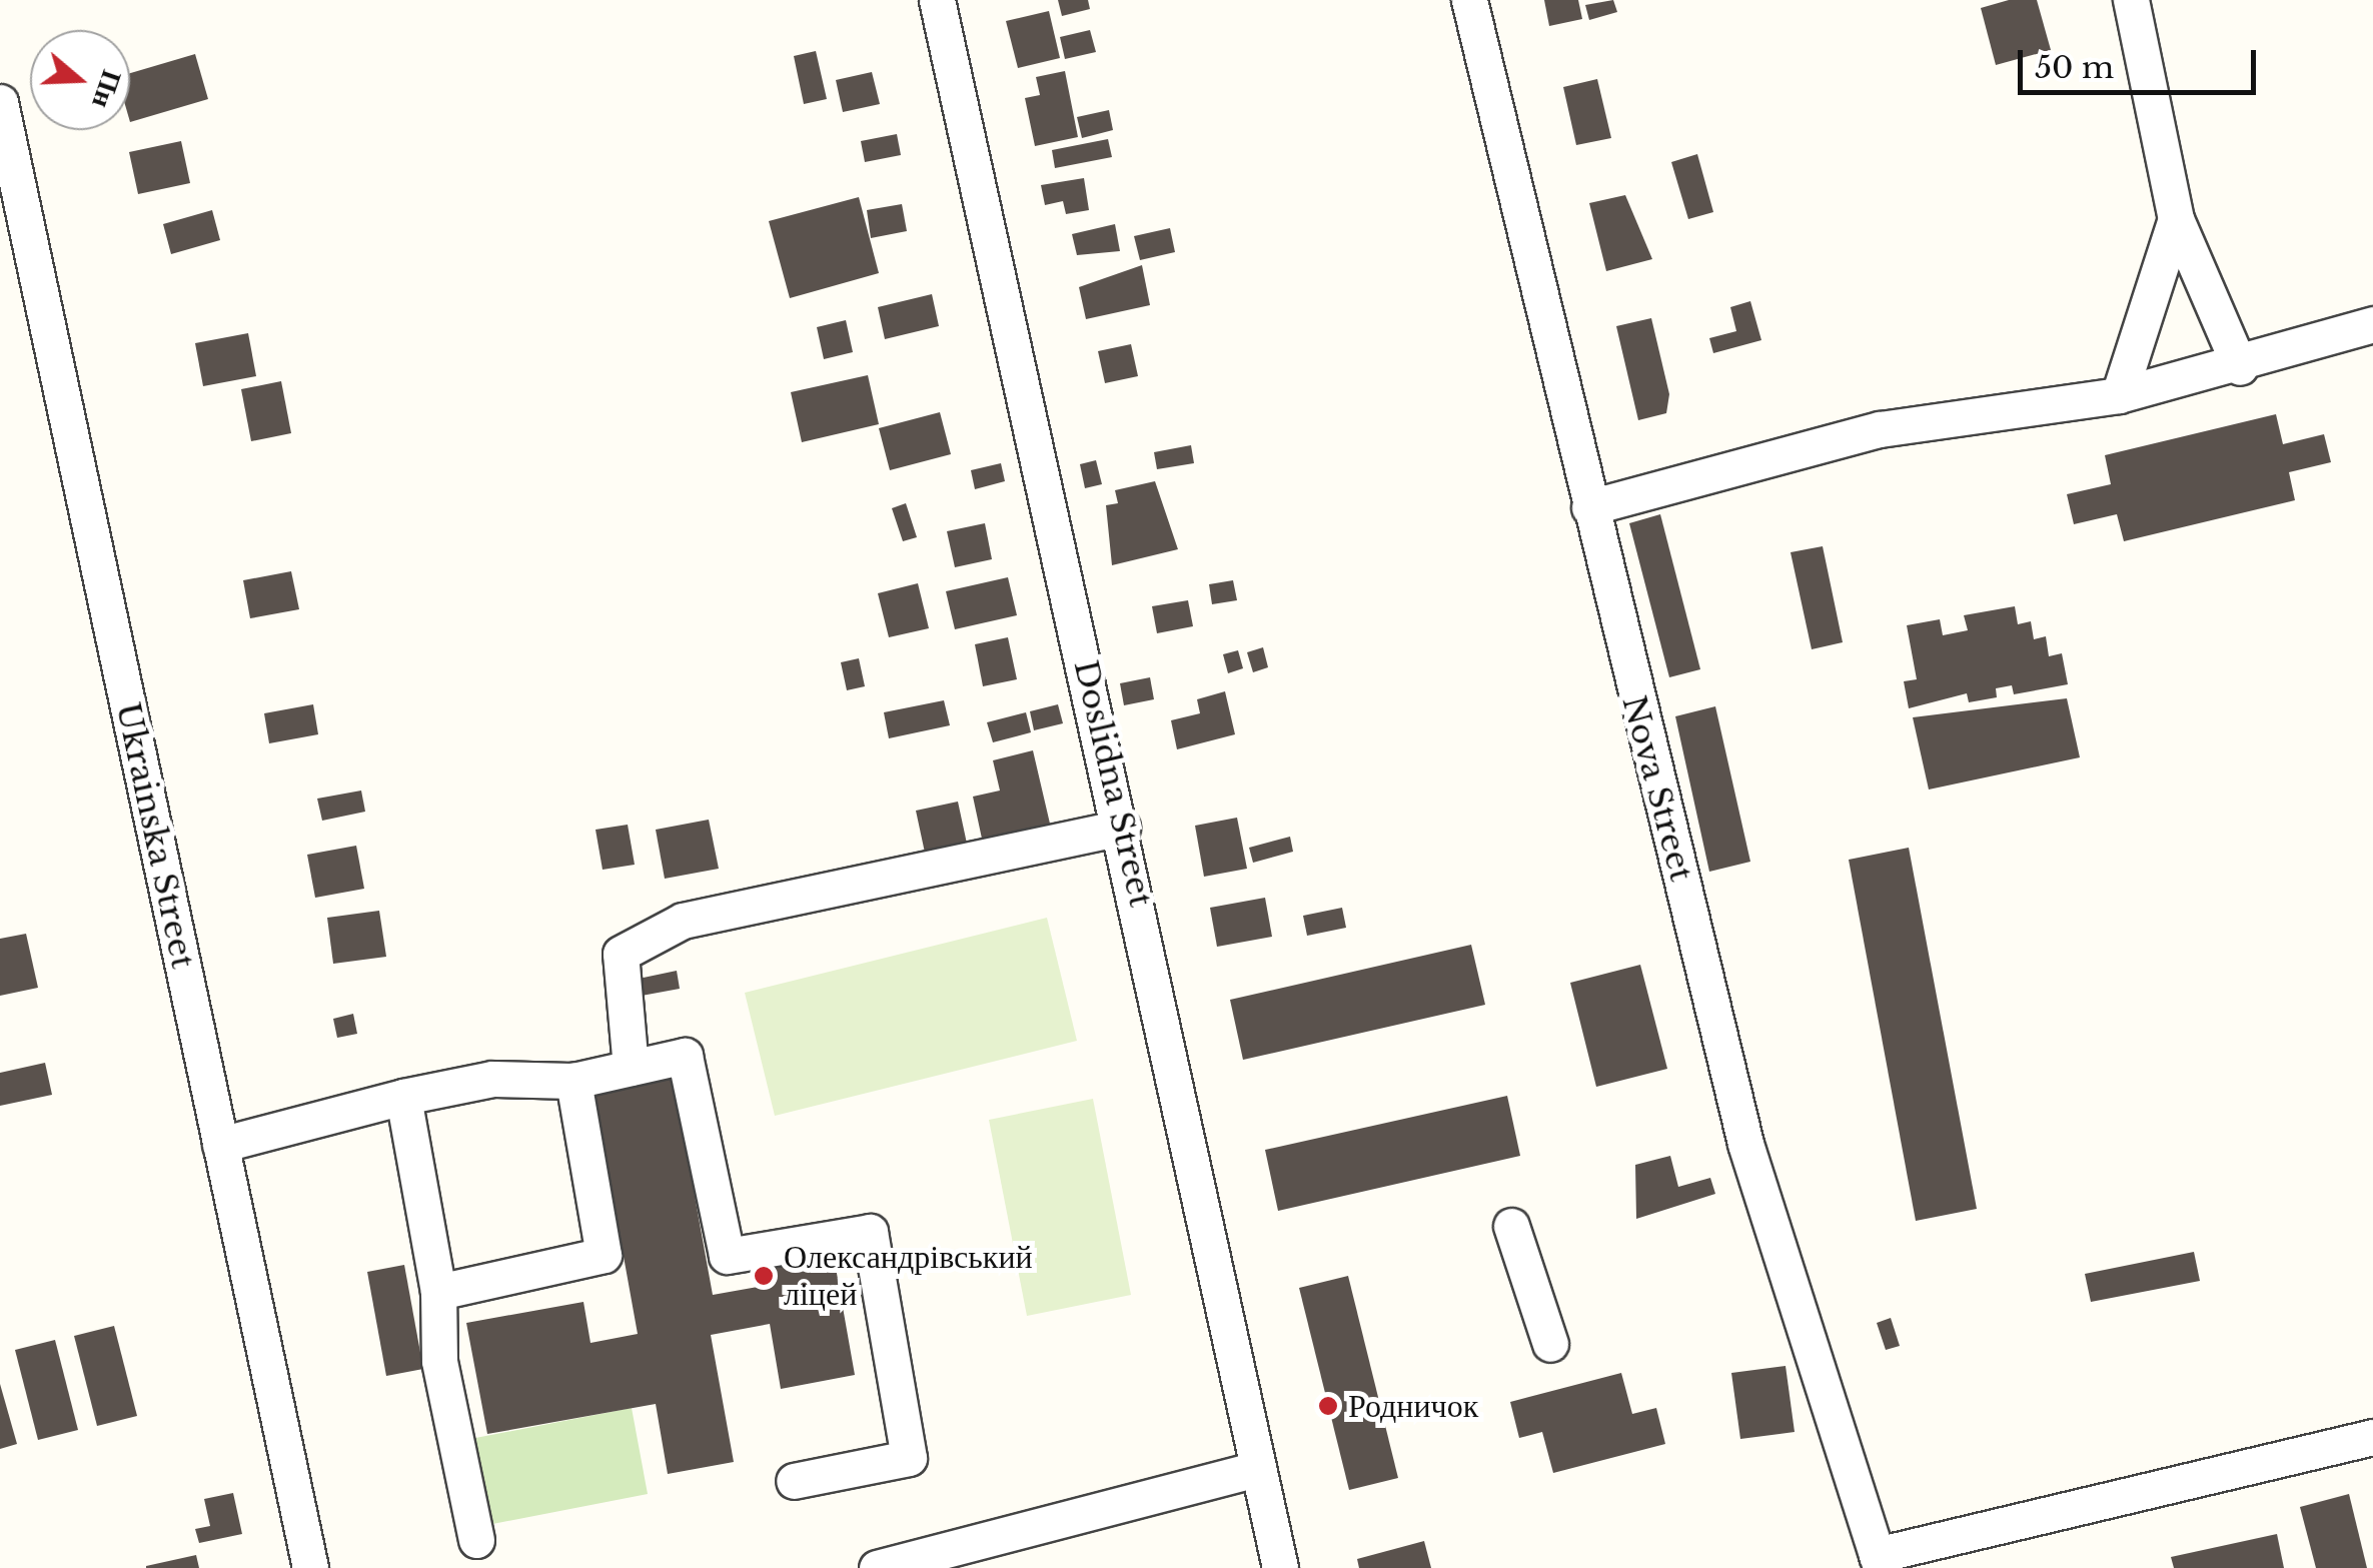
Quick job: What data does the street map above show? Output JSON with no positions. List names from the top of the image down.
{
  "streets": {
    "street": ["Doslidna Street", "Nova Street", "Ukrainska Street"]
  },
  "places": ["Олександрівський ліцей", "Родничок"],
  "scale_bar": "50 m",
  "north": "right"
}
